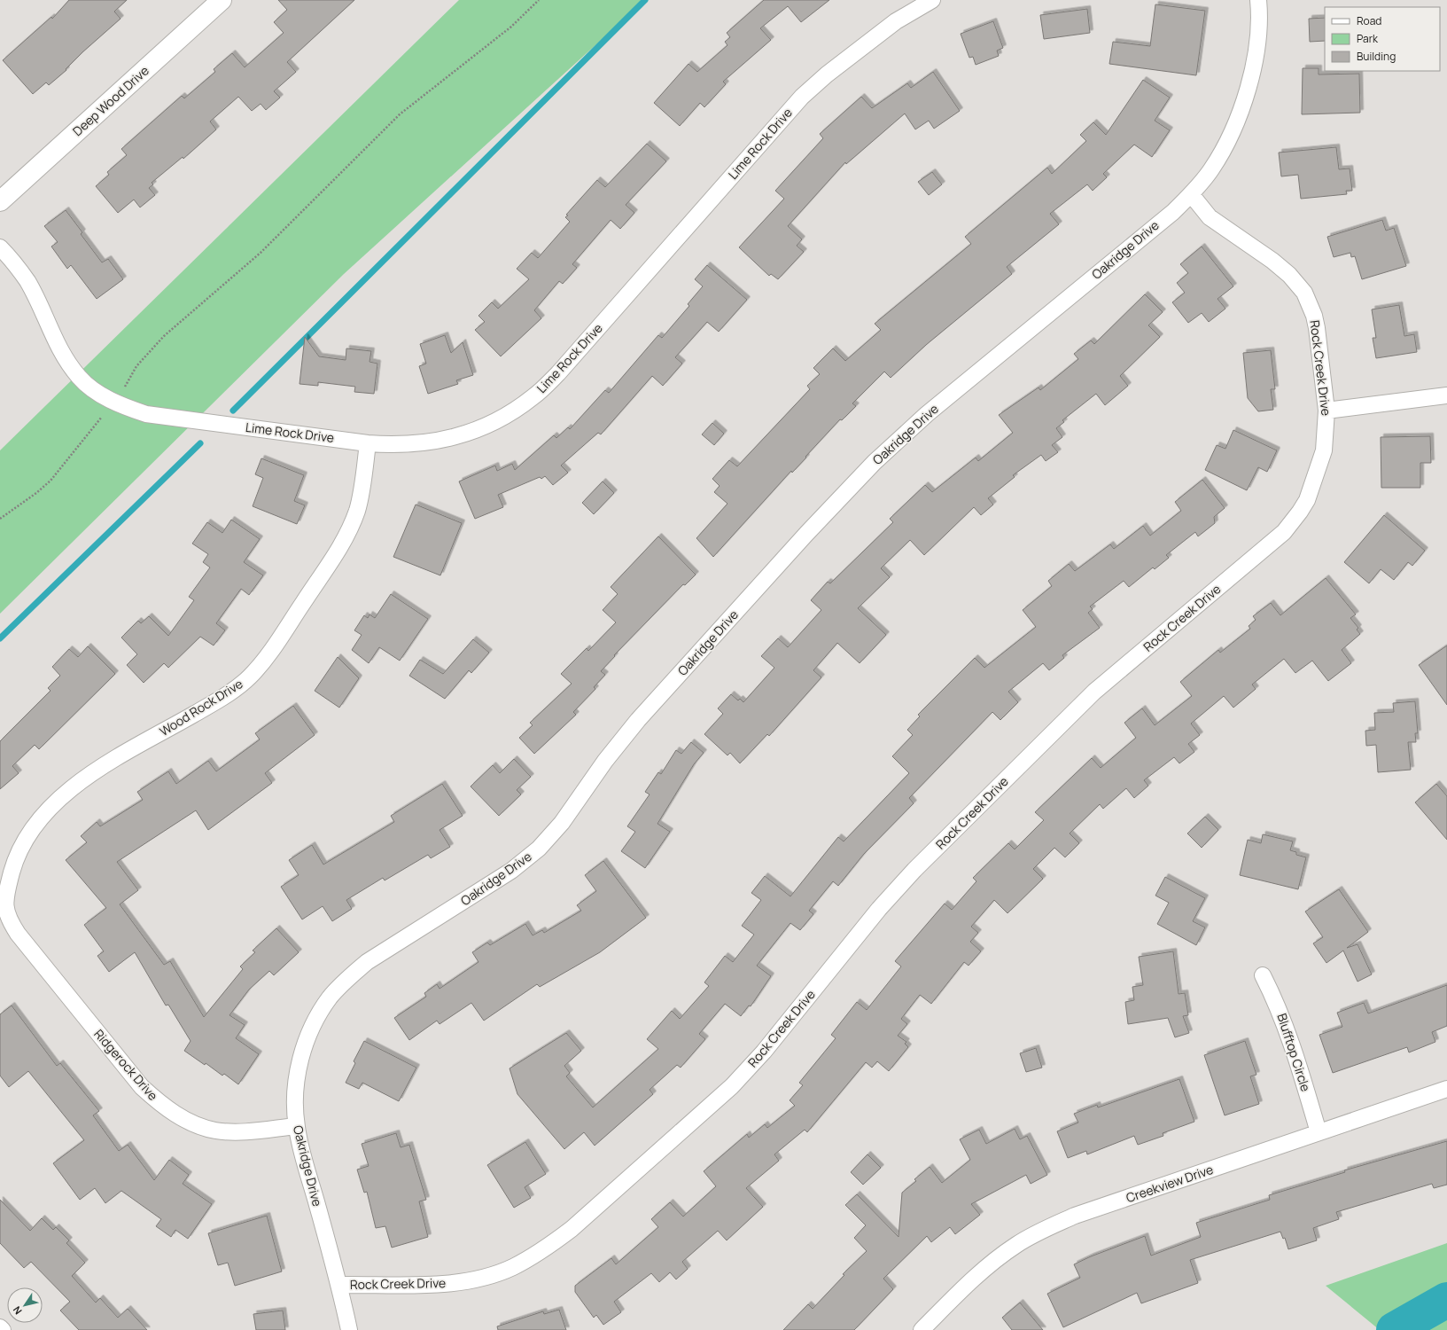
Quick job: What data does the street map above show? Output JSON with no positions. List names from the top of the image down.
{
  "streets": {
    "street": [
      "Deep Wood Drive",
      "Lime Rock Drive",
      "Oakridge Drive",
      "Rock Creek Drive",
      "Wood Rock Drive",
      "Blufftop Circle",
      "Ridgerock Drive",
      "Creekview Drive"
    ]
  },
  "crossings": [
    ["Lime Rock Drive", "Wood Rock Drive"],
    ["Oakridge Drive", "Rock Creek Drive"],
    ["Oakridge Drive", "Ridgerock Drive"],
    ["Wood Rock Drive", "Ridgerock Drive"],
    ["Blufftop Circle", "Creekview Drive"]
  ],
  "legend": ["Road", "Park", "Building"],
  "north": "bottom left"
}
